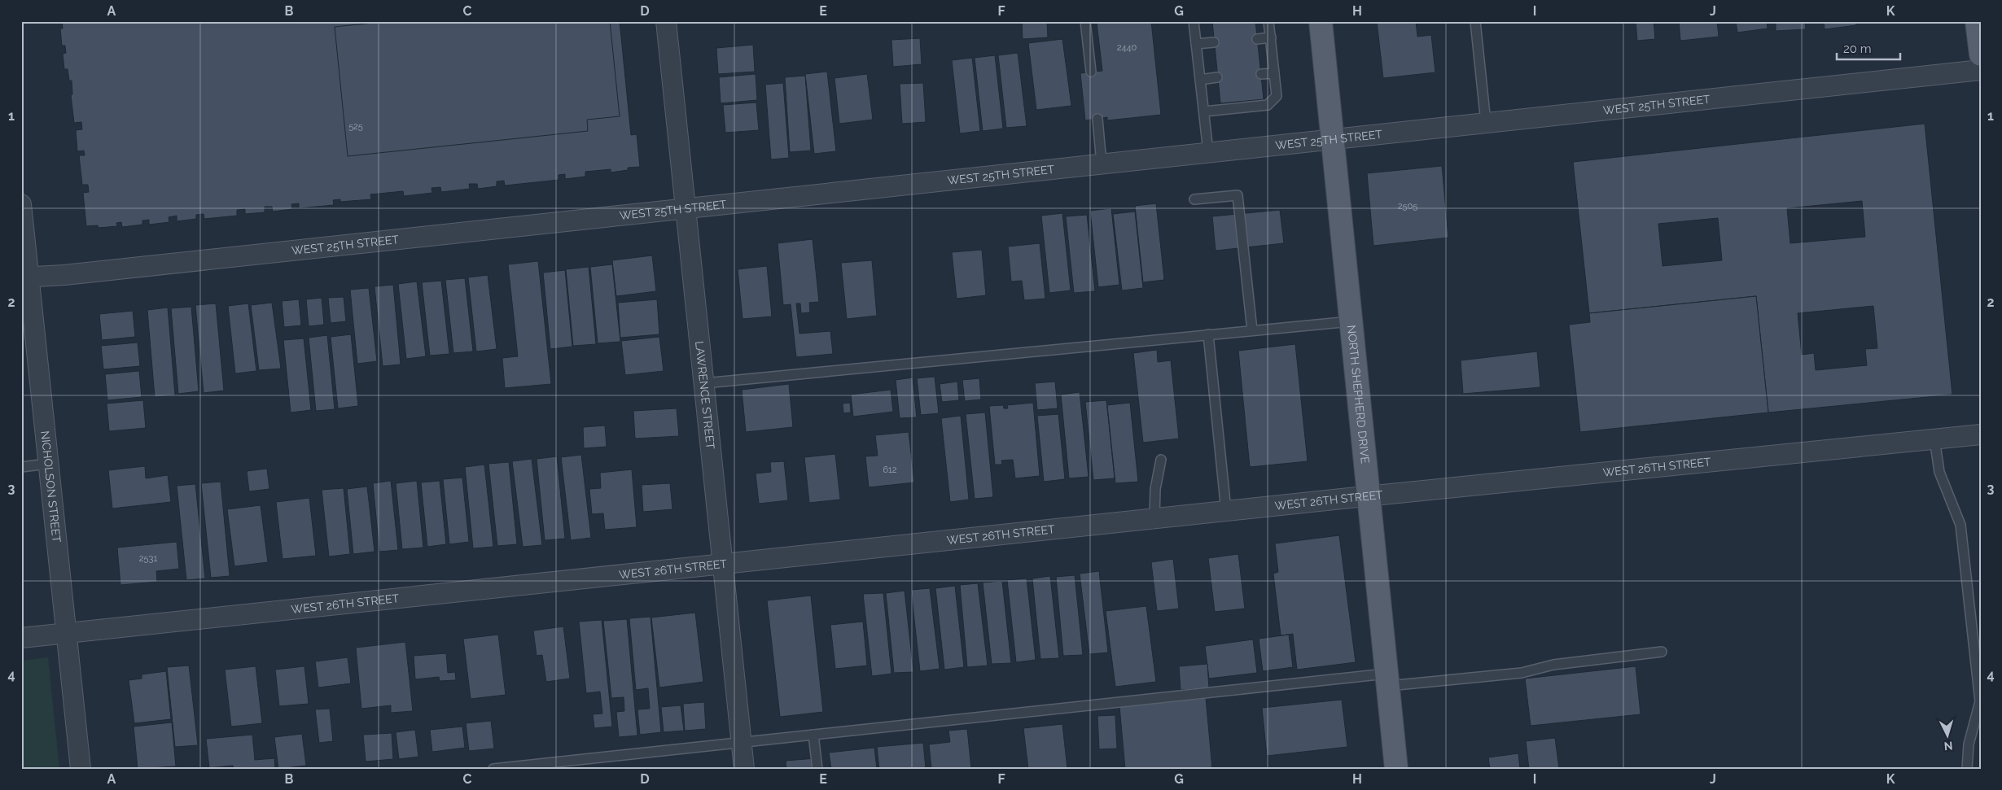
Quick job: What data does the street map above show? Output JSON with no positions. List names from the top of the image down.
{
  "streets": {
    "main road": ["NORTH SHEPHERD DRIVE"],
    "street": [
      "WEST 25TH STREET",
      "LAWRENCE STREET",
      "WEST 26TH STREET",
      "NICHOLSON STREET"
    ]
  },
  "crossings": [
    ["WEST 25TH STREET", "LAWRENCE STREET"],
    ["WEST 25TH STREET", "NORTH SHEPHERD DRIVE"],
    ["WEST 25TH STREET", "NICHOLSON STREET"],
    ["LAWRENCE STREET", "WEST 26TH STREET"],
    ["NORTH SHEPHERD DRIVE", "WEST 26TH STREET"],
    ["WEST 26TH STREET", "NICHOLSON STREET"]
  ],
  "house_numbers": [
    "2440",
    "525",
    "2505",
    "612",
    "2531"
  ],
  "scale_bar": "20 m",
  "north": "bottom",
  "grid": {
    "columns": [
      "A",
      "B",
      "C",
      "D",
      "E",
      "F",
      "G",
      "H",
      "I",
      "J",
      "K"
    ],
    "rows": [
      "1",
      "2",
      "3",
      "4"
    ]
  }
}
